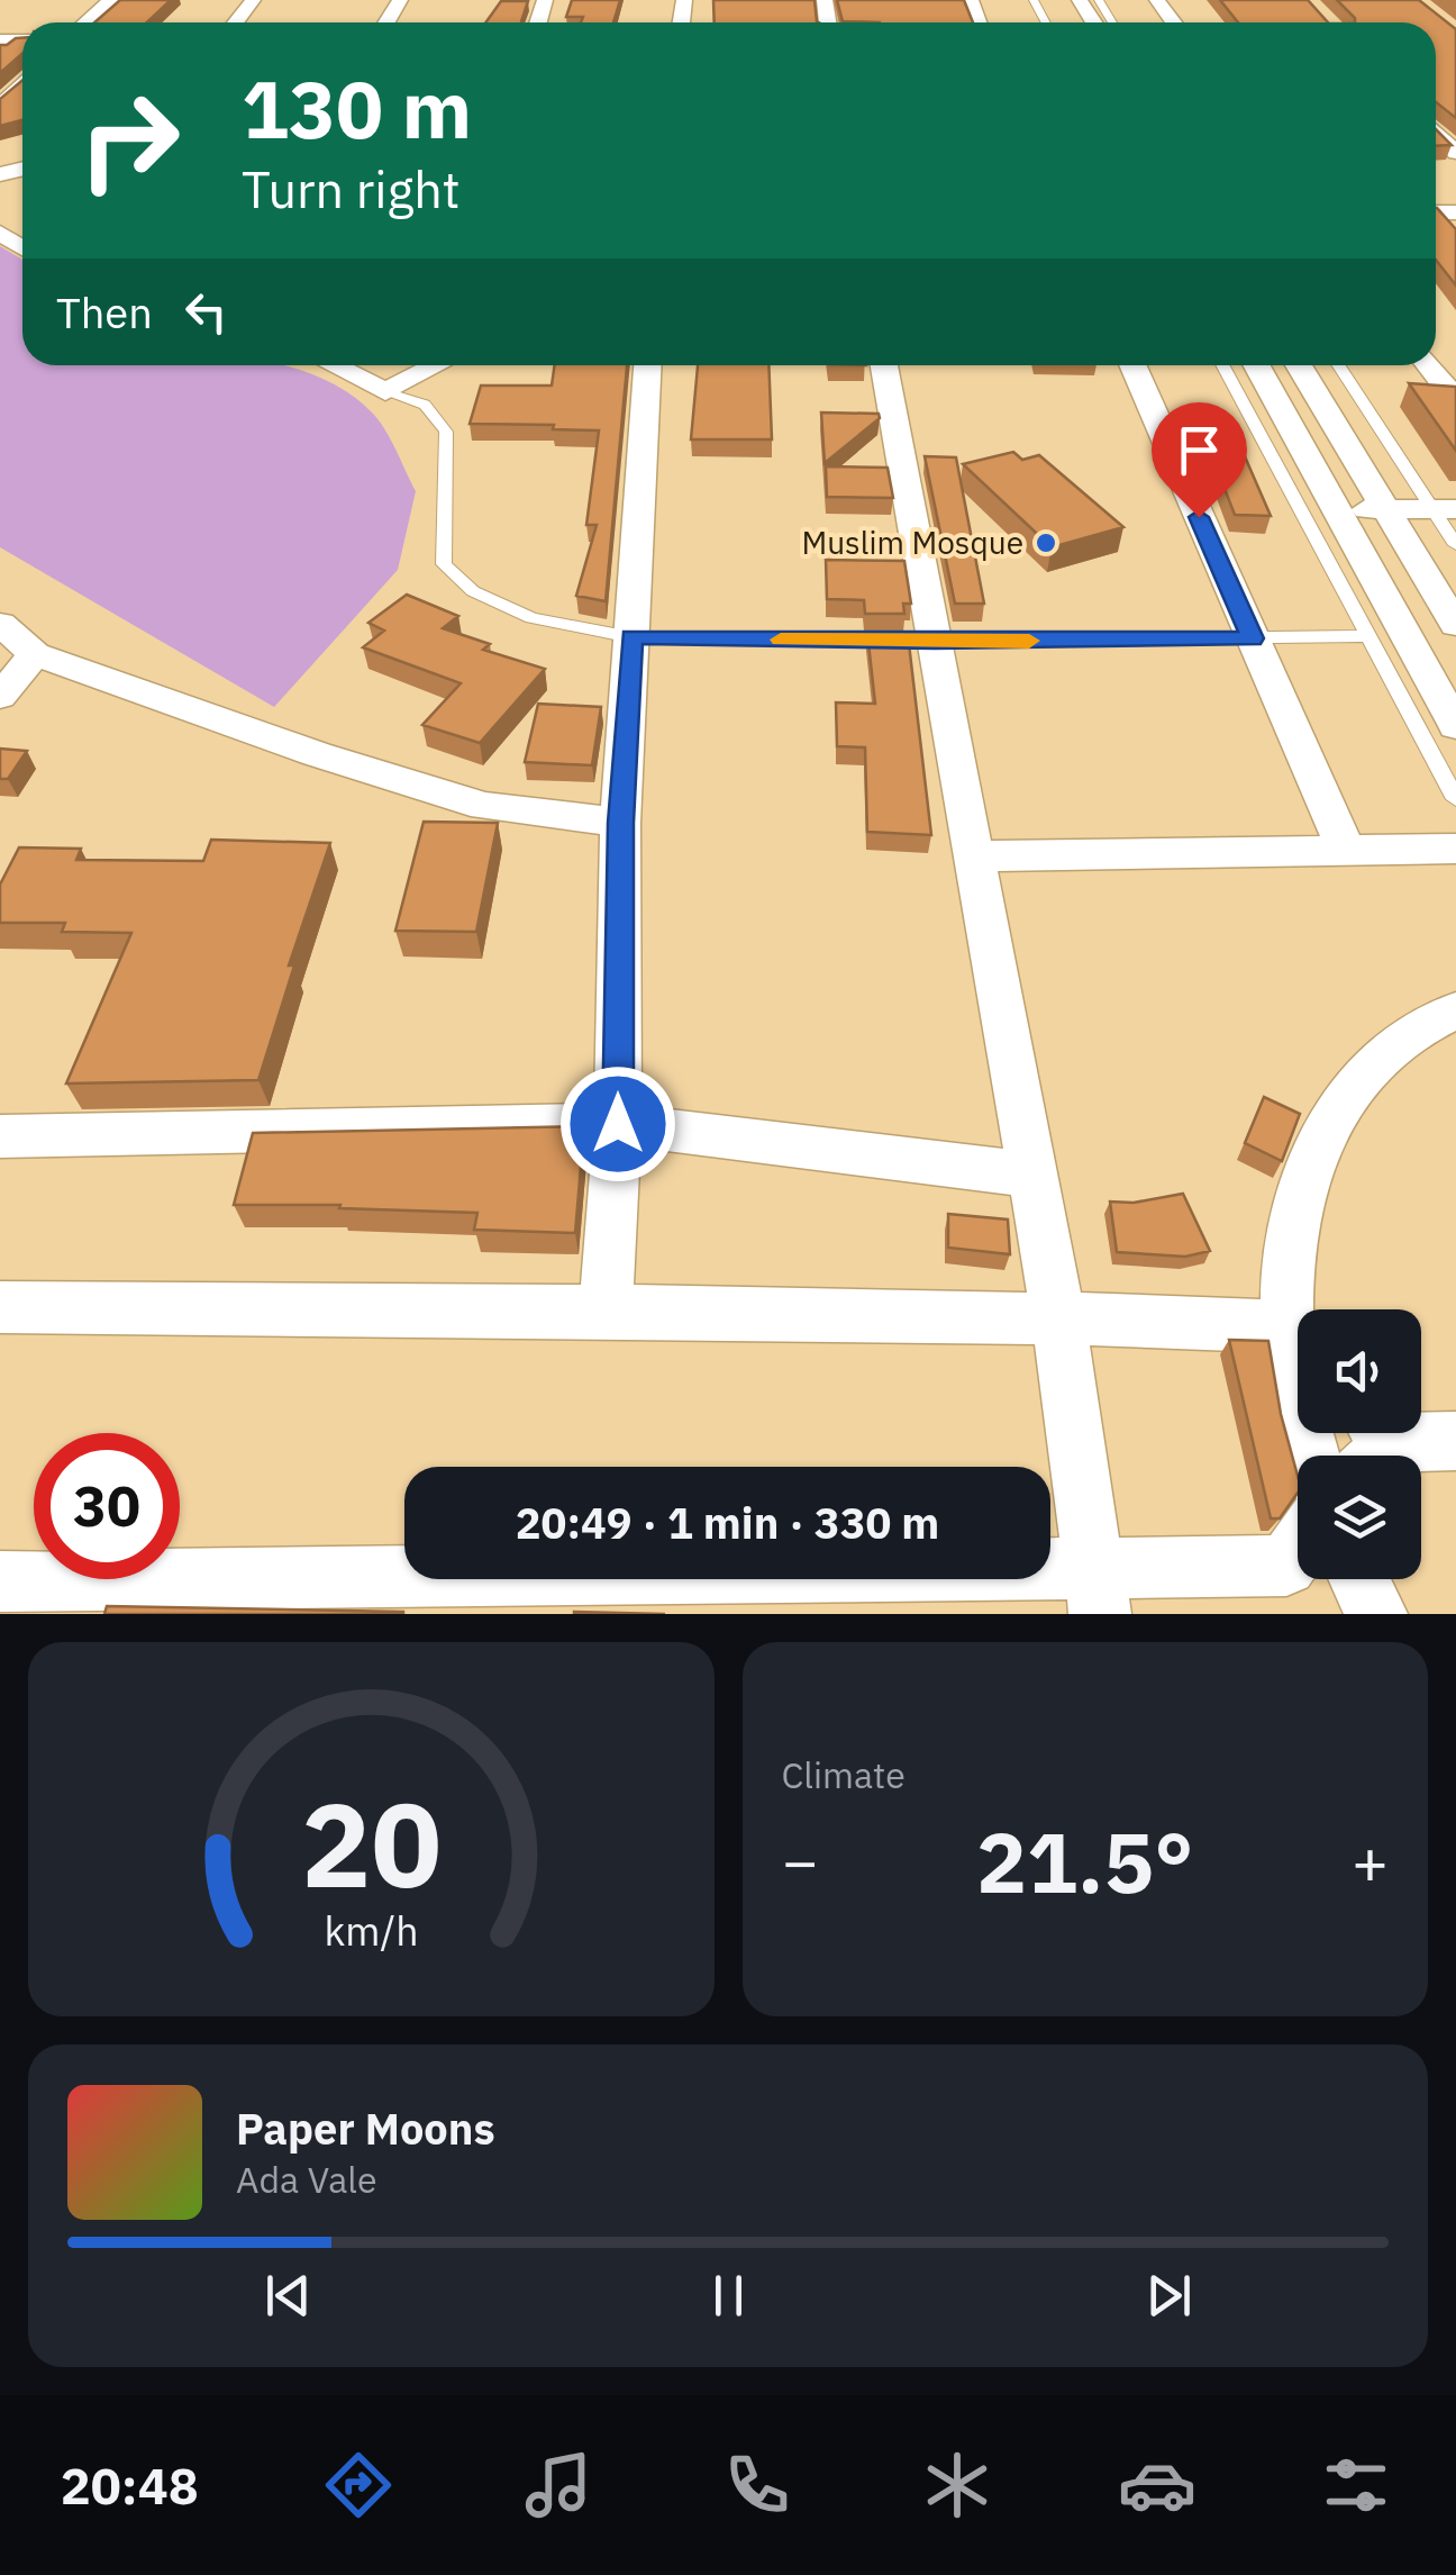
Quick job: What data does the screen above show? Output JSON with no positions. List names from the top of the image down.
{
  "places": ["Muslim Mosque"],
  "page": {
    "turn": ["130 m", "Turn right"],
    "then": "Then",
    "limit": "30",
    "trip": "20:49 · 1 min · 330 m",
    "tile": "Climate",
    "heat": ["−", "21.5°", "+"],
    "song": ["Paper Moons", "Ada Vale"],
    "tabs": "20:48",
    "gauge": ["20", "km/h"]
  }
}
